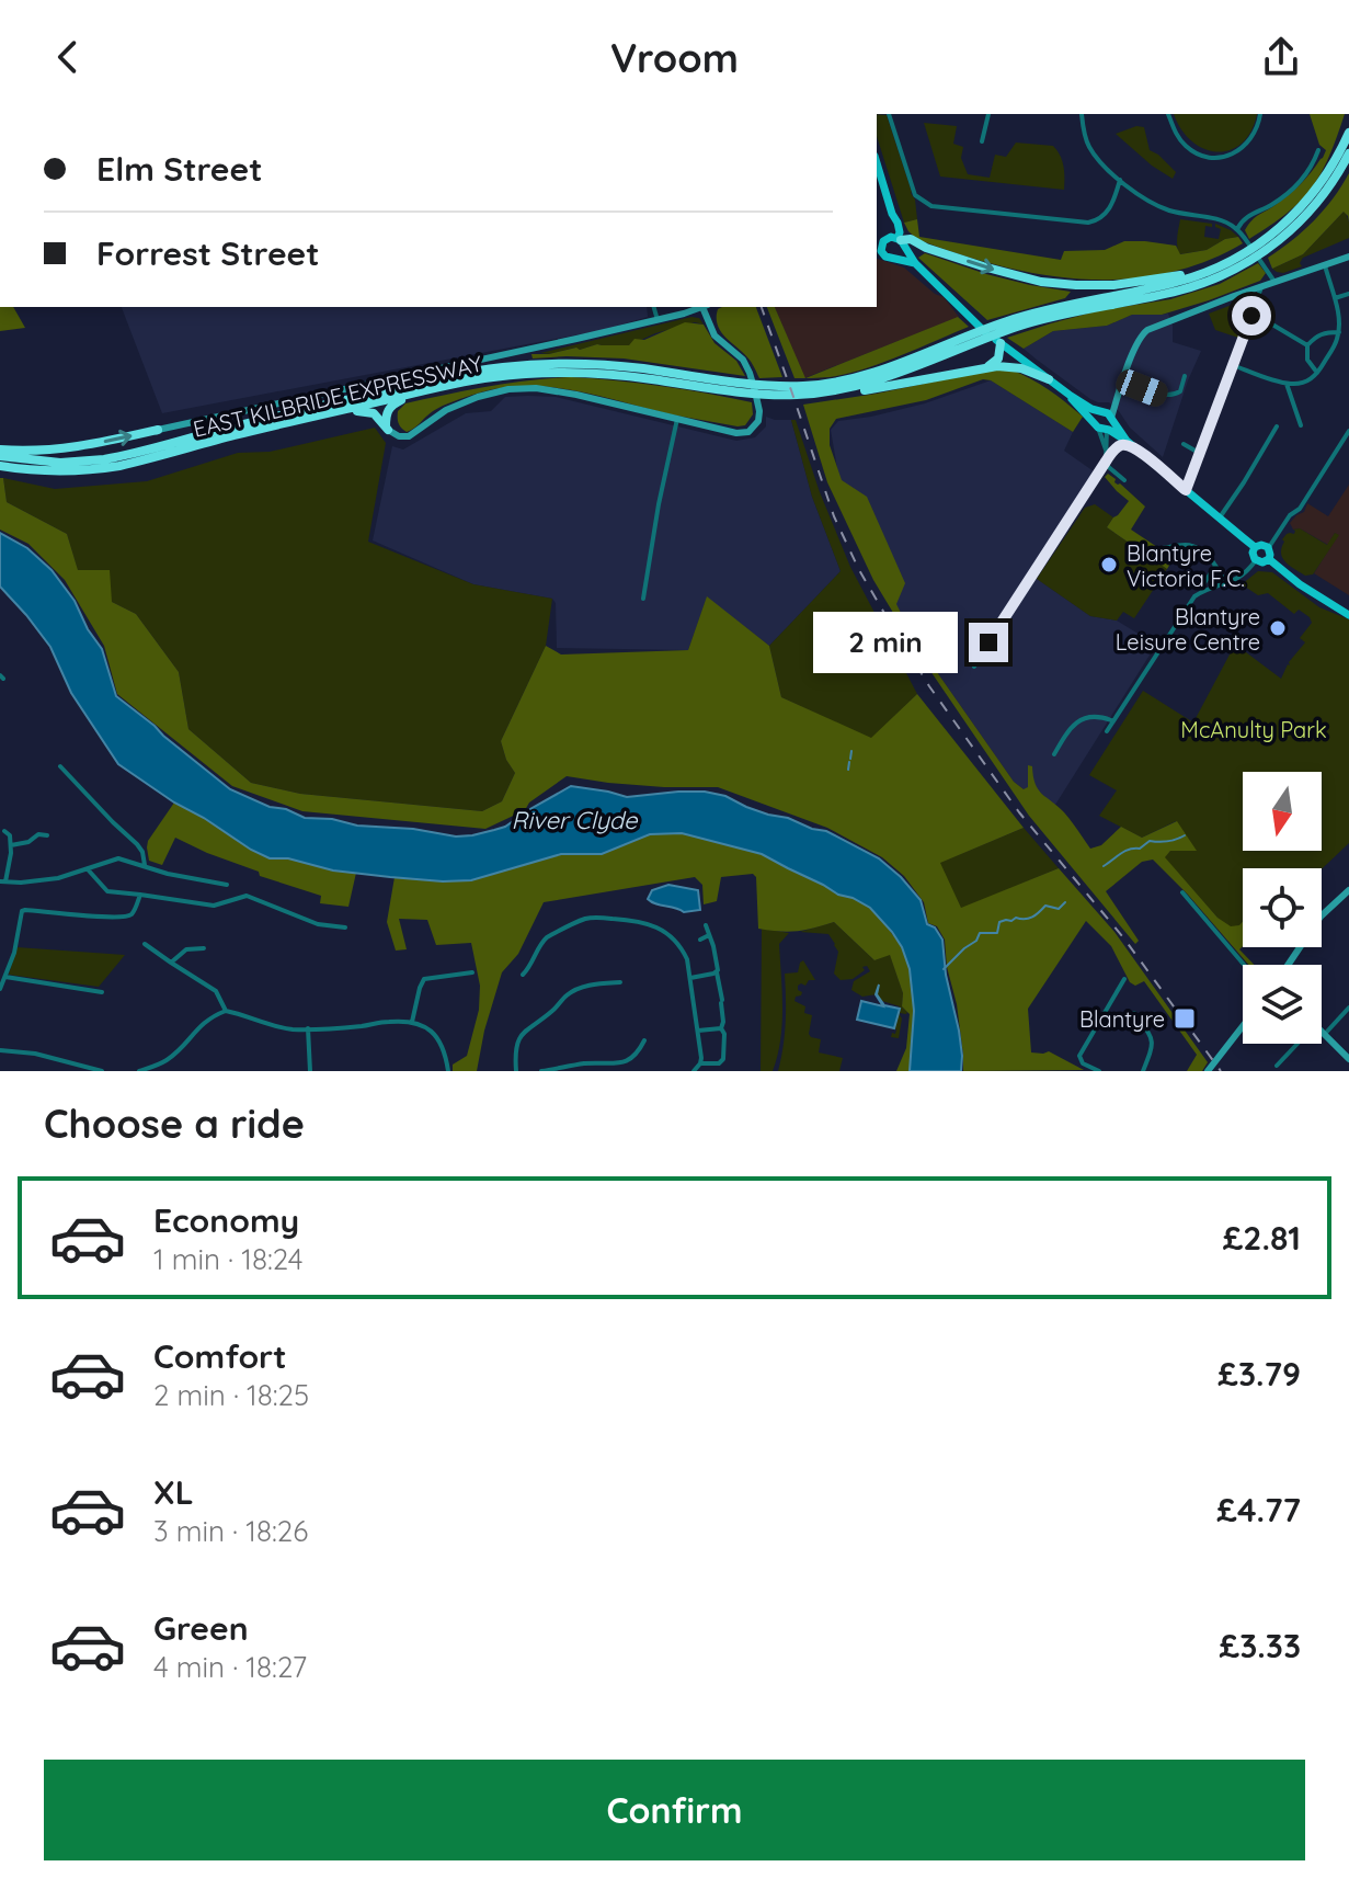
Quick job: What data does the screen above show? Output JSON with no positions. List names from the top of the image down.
{
  "streets": {
    "highway": ["EAST KILBRIDE EXPRESSWAY"]
  },
  "water": ["River Clyde"],
  "parks": ["McAnulty Park"],
  "places": {
    "other": ["Blantyre Victoria F.C.", "Blantyre Leisure Centre"],
    "transit": ["Blantyre"]
  },
  "north": "bottom",
  "page": {
    "header": "Vroom",
    "banner": ["Elm Street", "Forrest Street"],
    "bubble": "2 min",
    "heading": "Choose a ride",
    "list": [
      {
        "name": "Economy",
        "note": "1 min · 18:24",
        "value": "£2.81"
      },
      {
        "name": "Comfort",
        "note": "2 min · 18:25",
        "value": "£3.79"
      },
      {
        "name": "XL",
        "note": "3 min · 18:26",
        "value": "£4.77"
      },
      {
        "name": "Green",
        "note": "4 min · 18:27",
        "value": "£3.33"
      }
    ],
    "buttons": "Confirm"
  }
}
